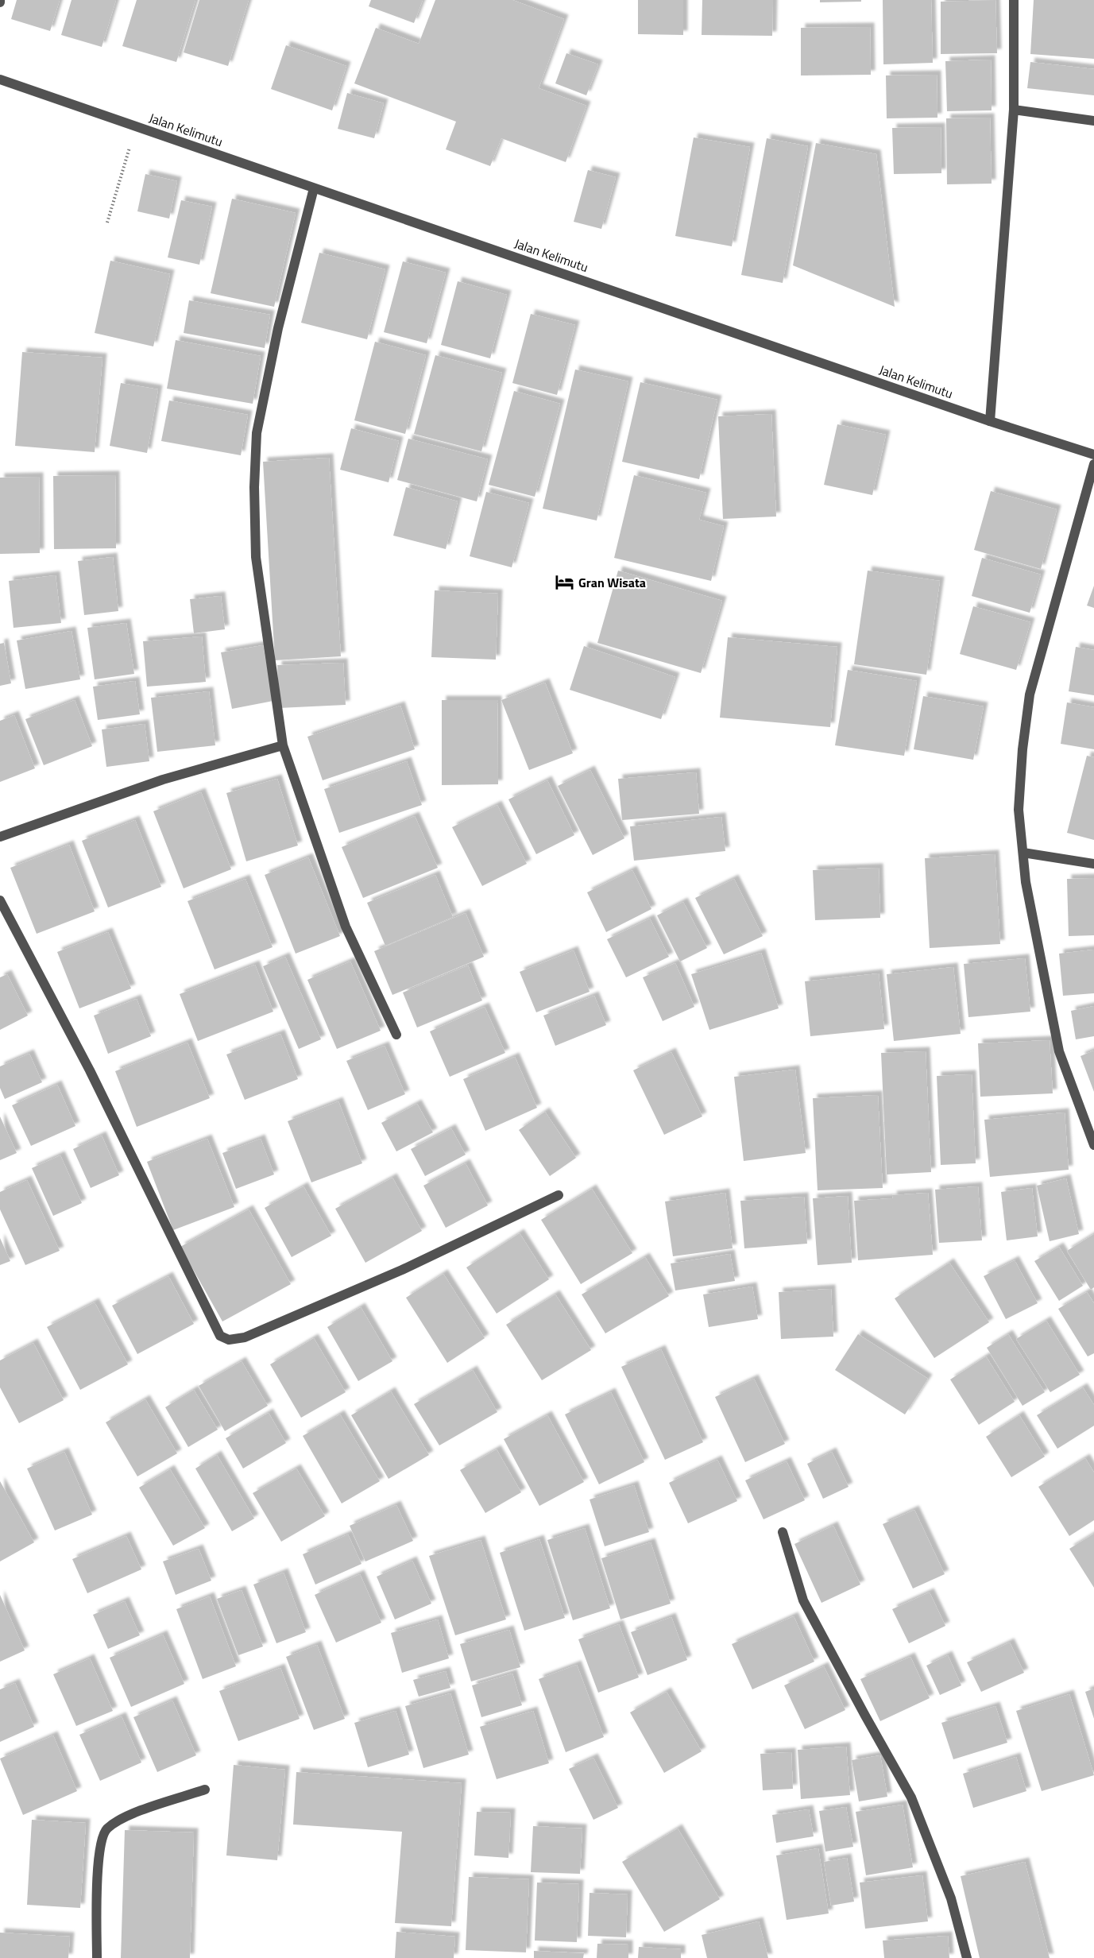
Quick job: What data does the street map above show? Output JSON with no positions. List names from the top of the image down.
{
  "streets": {
    "street": ["Jalan Kelimutu"]
  },
  "places": {
    "hotel": ["Gran Wisata"]
  }
}
